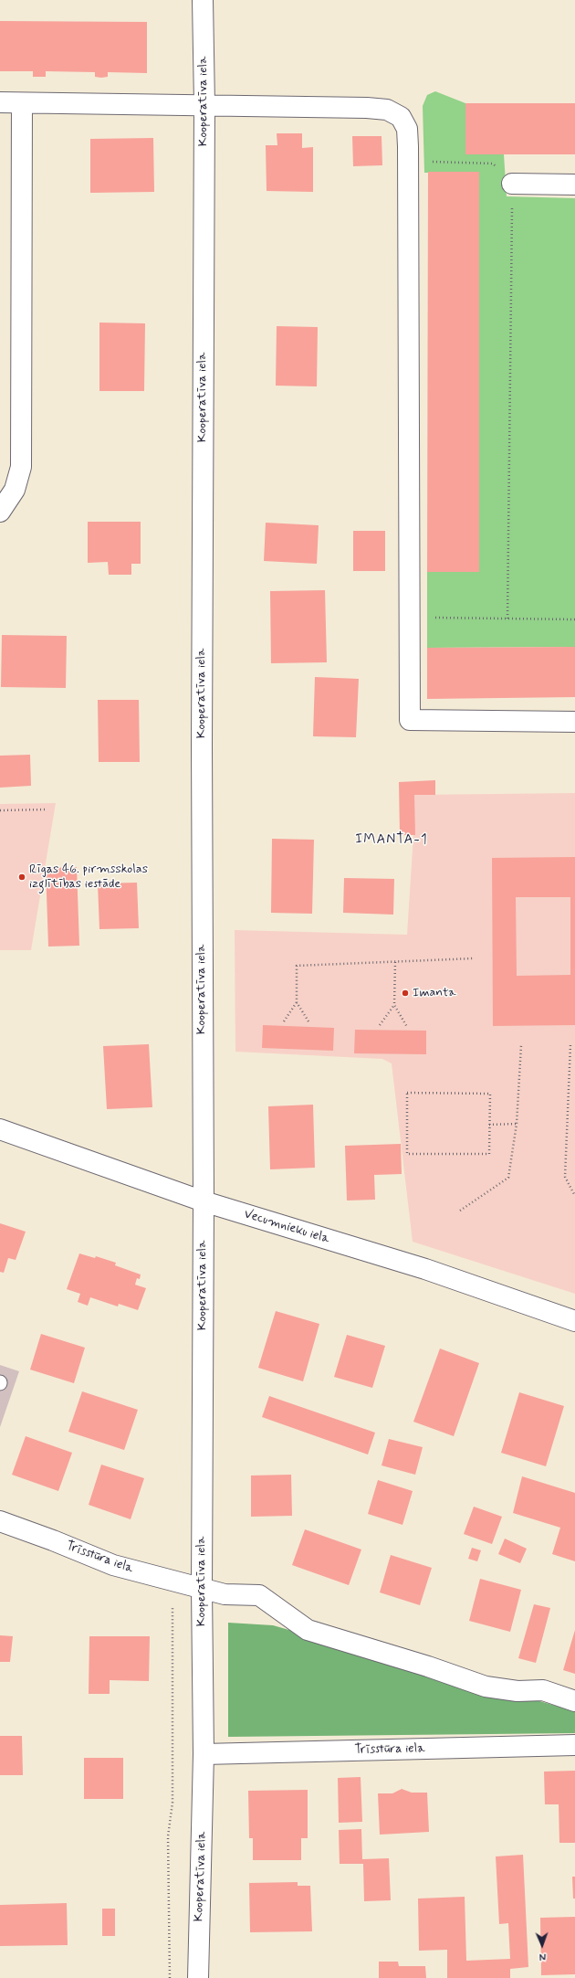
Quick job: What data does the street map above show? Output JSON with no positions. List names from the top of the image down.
{
  "streets": {
    "street": ["Kooperatīva iela", "Vecumnieku iela", "Trīsstūra iela"]
  },
  "crossings": [
    ["Kooperatīva iela", "Vecumnieku iela"],
    ["Kooperatīva iela", "Trīsstūra iela"]
  ],
  "districts": ["IMANTA-1"],
  "places": ["Rīgas 46. pirmsskolas izglītības iestāde", "Imanta"],
  "north": "bottom"
}
